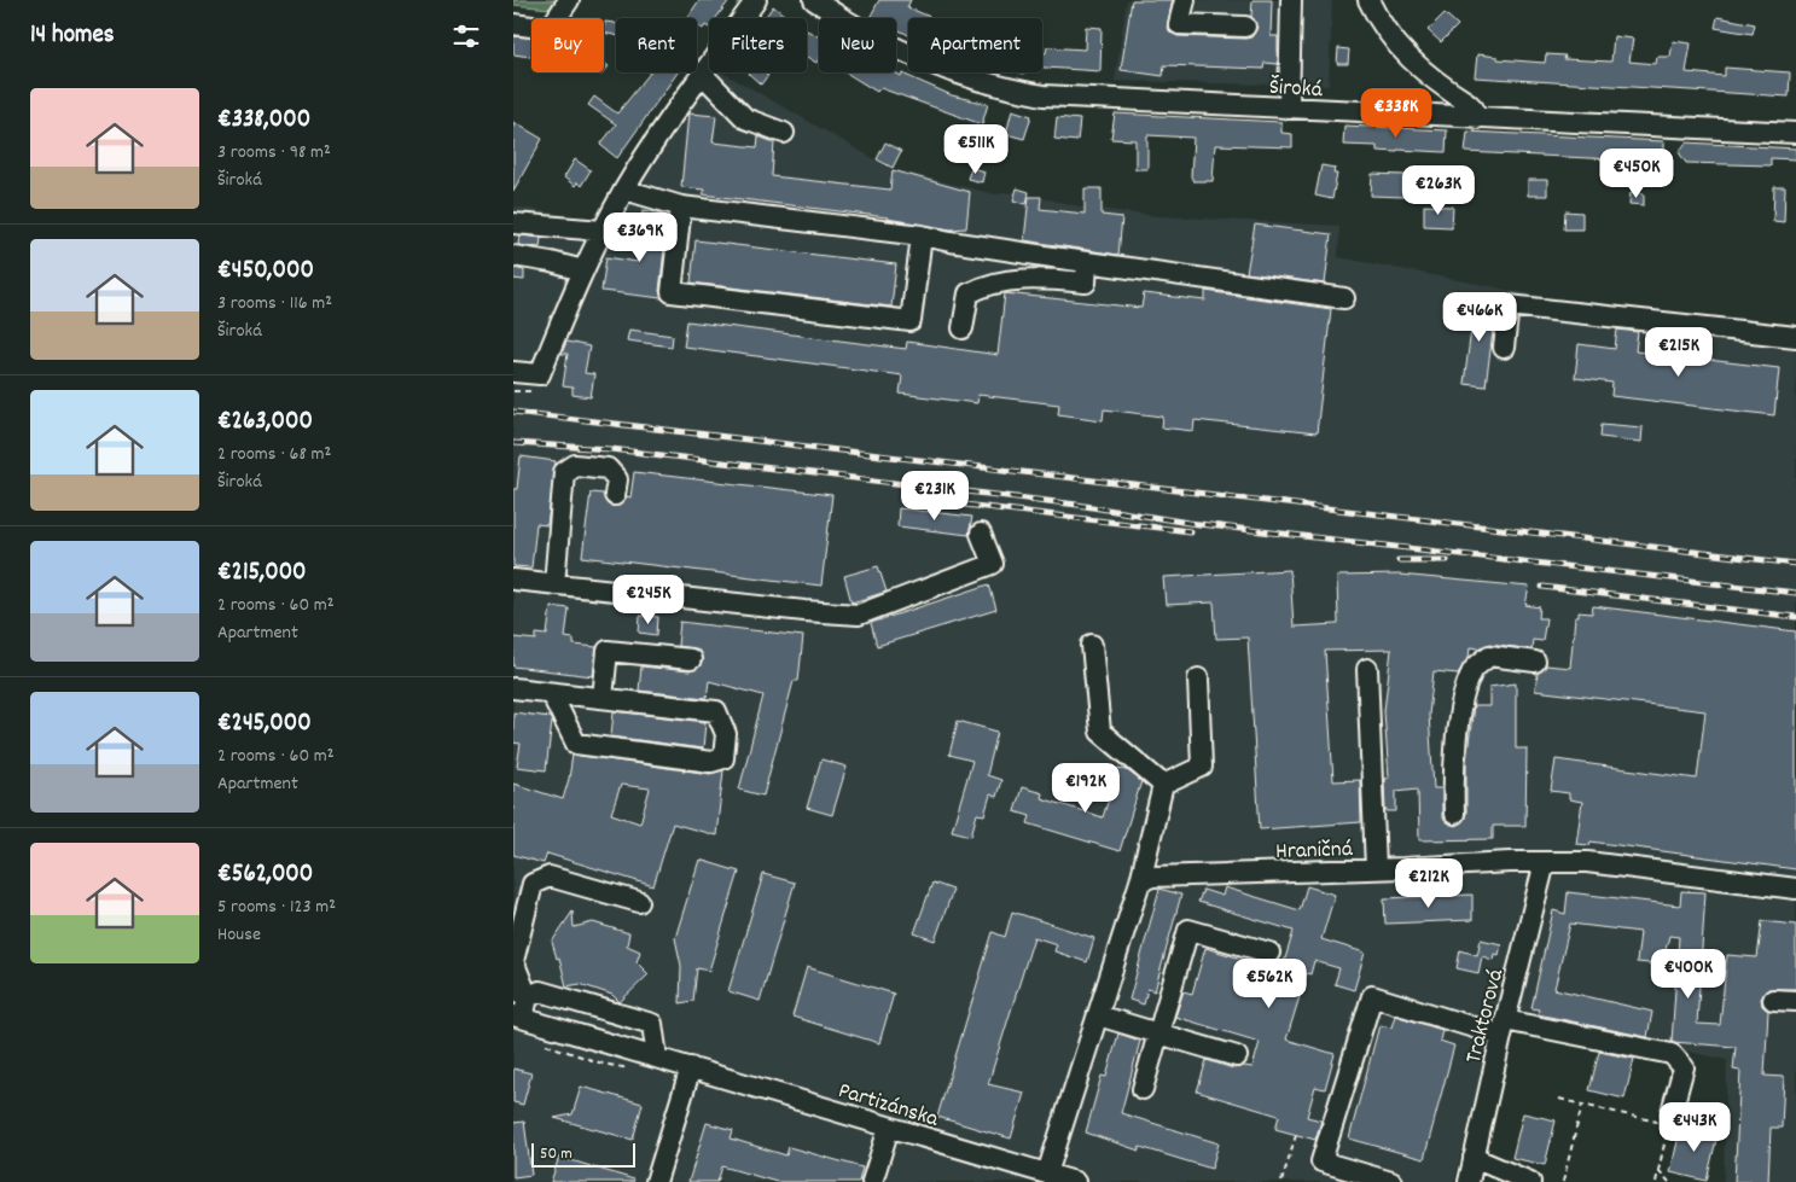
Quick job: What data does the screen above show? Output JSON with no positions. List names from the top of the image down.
{
  "streets": {
    "street": [
      "Široká",
      "Hraničná",
      "Traktorová",
      "Partizánska"
    ]
  },
  "crossings": [
    ["Hraničná", "Traktorová"]
  ],
  "scale_bar": "50 m",
  "page": {
    "heading": "14 homes",
    "chip": [
      "Buy",
      "Rent",
      "Filters",
      "New",
      "Apartment"
    ],
    "list": [
      {
        "name": "€338,000",
        "note": "3 rooms · 98 m² · Široká"
      },
      {
        "name": "€450,000",
        "note": "3 rooms · 116 m² · Široká"
      },
      {
        "name": "€263,000",
        "note": "2 rooms · 68 m² · Široká"
      },
      {
        "name": "€215,000",
        "note": "2 rooms · 60 m² · Apartment"
      },
      {
        "name": "€245,000",
        "note": "2 rooms · 60 m² · Apartment"
      },
      {
        "name": "€562,000",
        "note": "5 rooms · 123 m² · House"
      }
    ],
    "price": [
      "€338K",
      "€511K",
      "€450K",
      "€263K",
      "€369K",
      "€466K",
      "€215K",
      "€231K",
      "€245K",
      "€192K",
      "€212K",
      "€400K",
      "€562K",
      "€443K"
    ],
    "scale": "50 m"
  }
}
